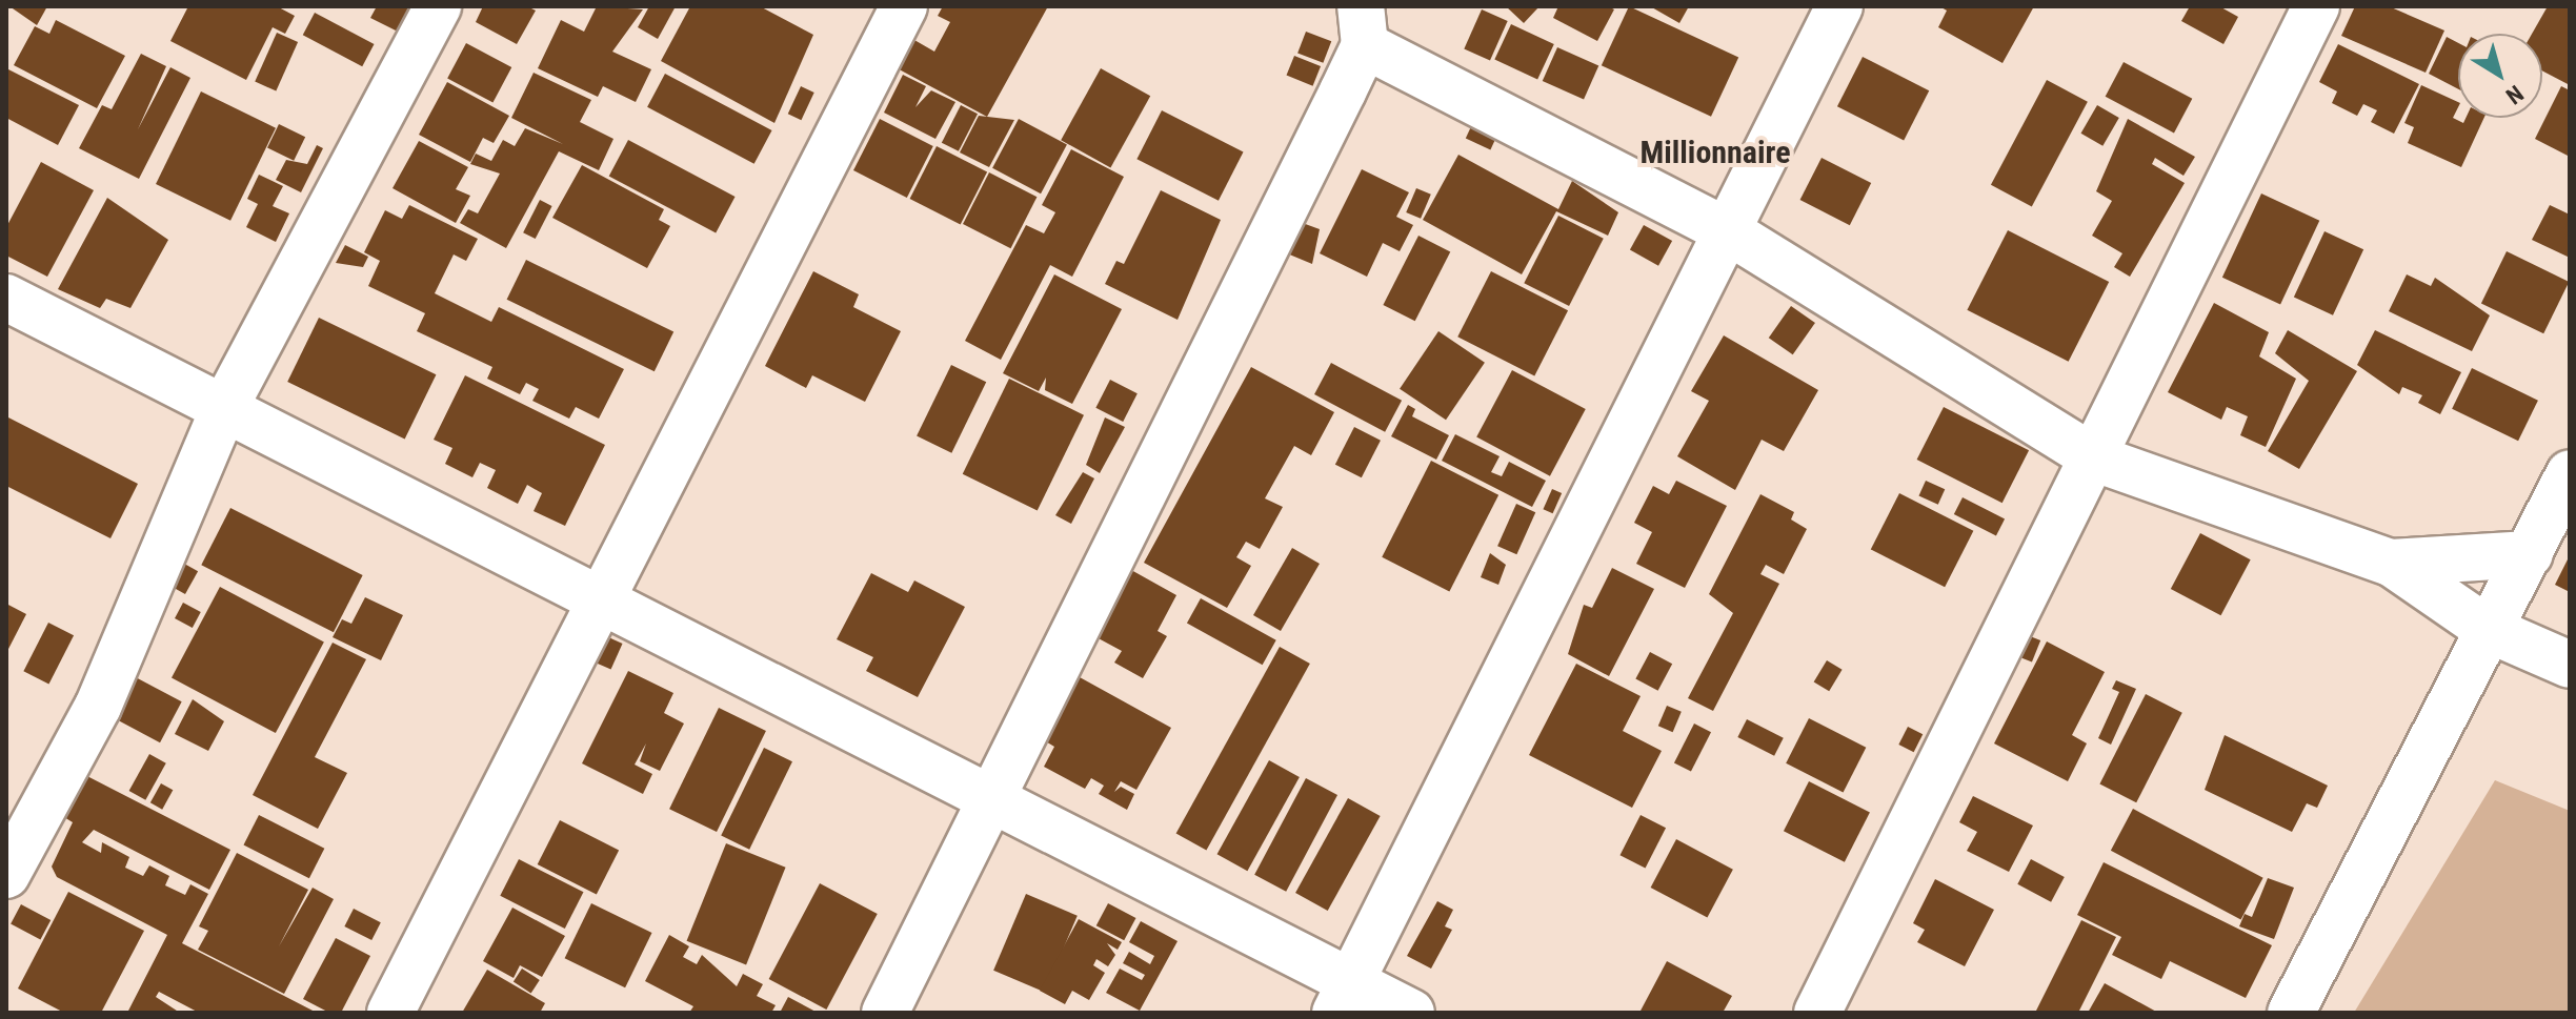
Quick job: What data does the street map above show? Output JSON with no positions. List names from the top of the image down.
{
  "districts": ["Millionnaire"],
  "north": "bottom right"
}
